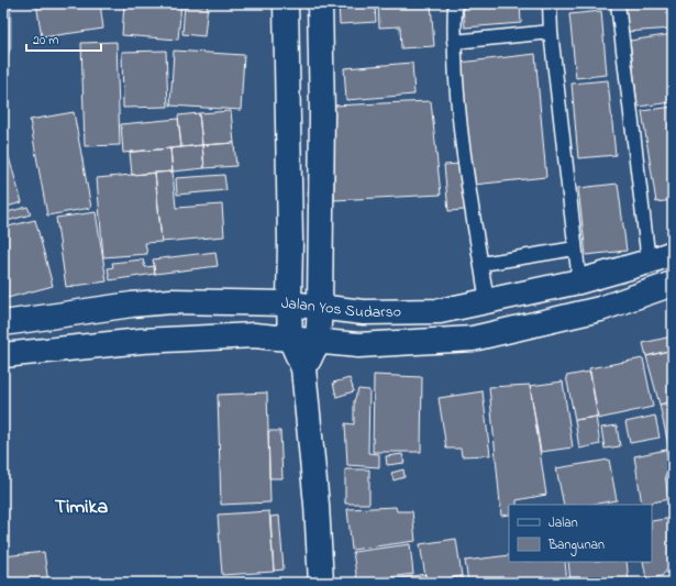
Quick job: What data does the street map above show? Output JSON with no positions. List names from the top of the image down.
{
  "streets": {
    "main road": ["Jalan Yos Sudarso"]
  },
  "districts": ["Timika"],
  "legend": ["Jalan", "Bangunan"],
  "scale_bar": "20 m"
}
